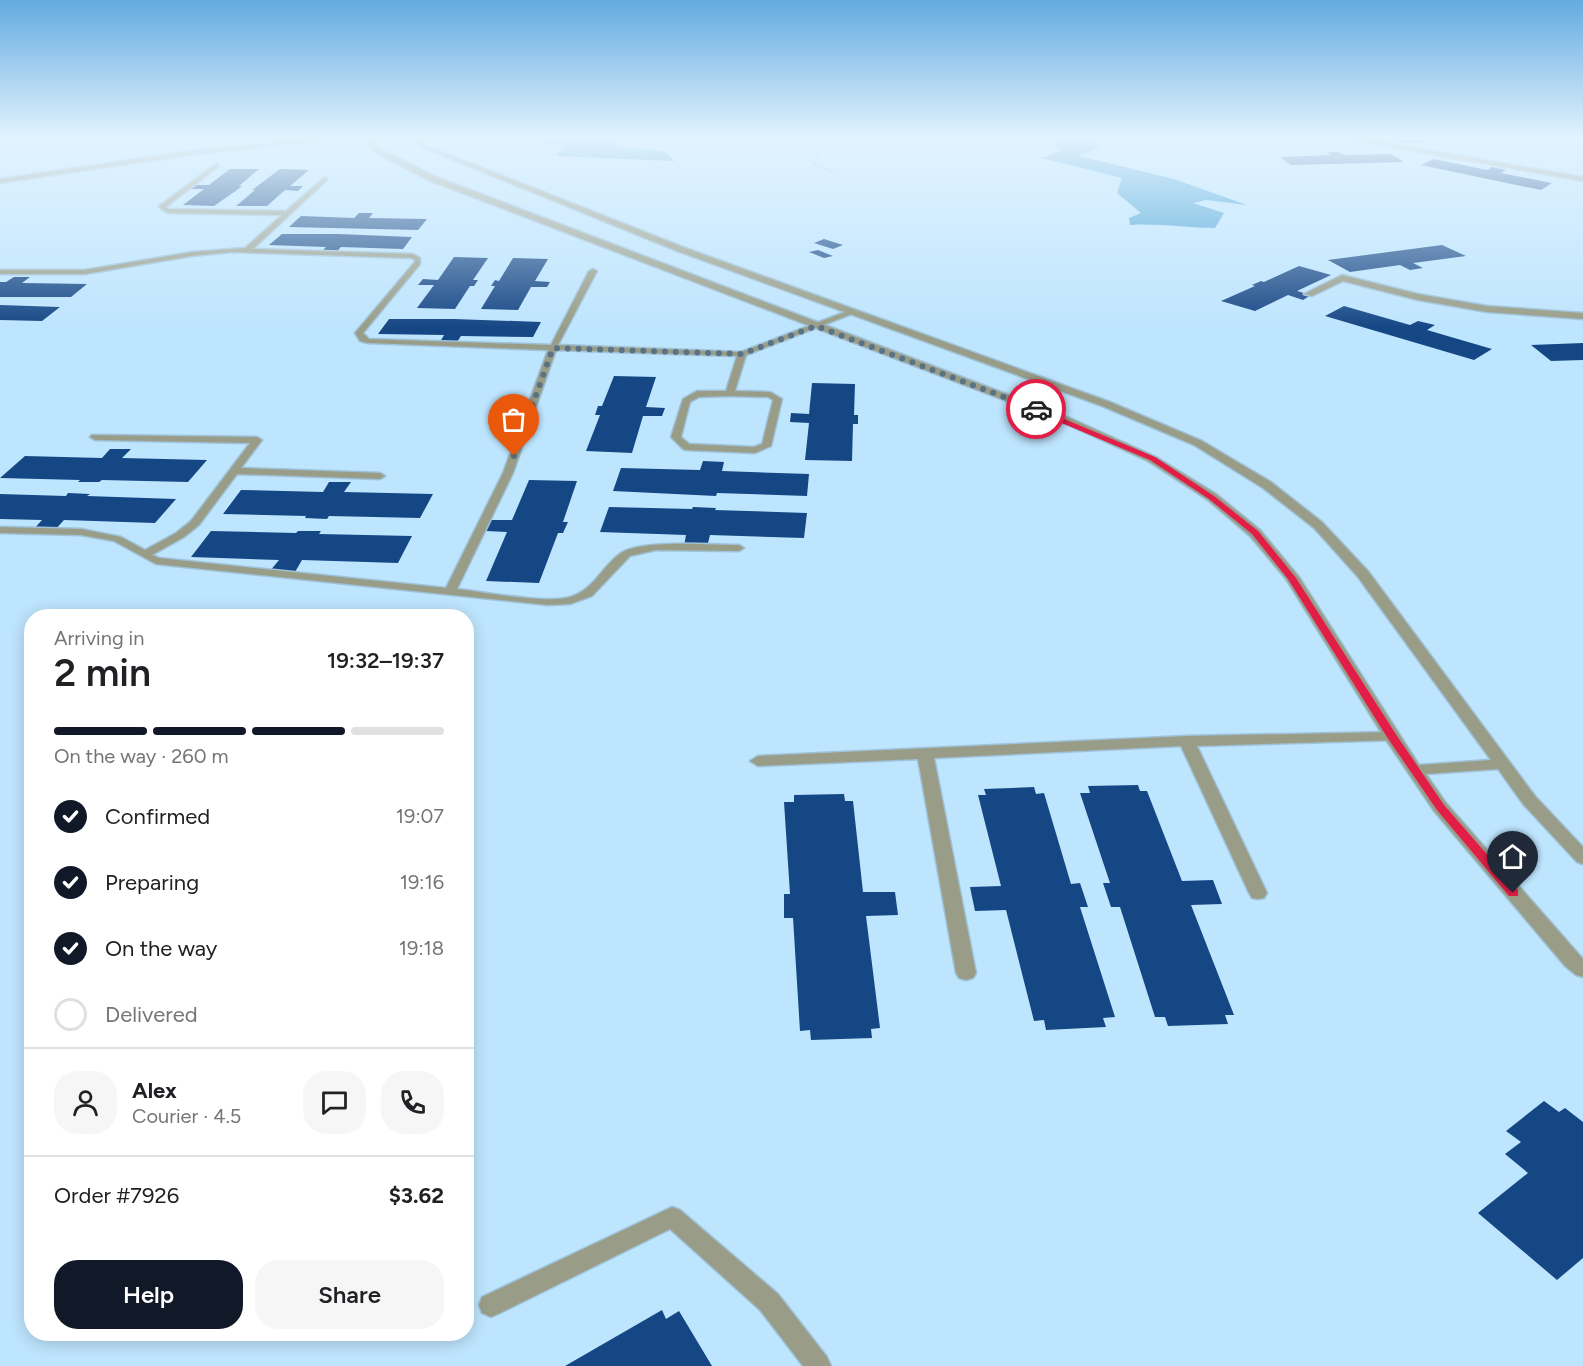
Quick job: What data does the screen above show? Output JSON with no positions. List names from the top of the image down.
{
  "page": {
    "heading": ["2 min", "Arriving in", "19:32–19:37"],
    "panel": [
      "Alex",
      "Courier · 4.5",
      "Order #7926",
      "$3.62"
    ],
    "bar": "On the way · 260 m",
    "list": [
      ["Confirmed", "19:07"],
      ["Preparing", "19:16"],
      ["On the way", "19:18"],
      "Delivered"
    ],
    "buttons": ["Help", "Share"]
  }
}
